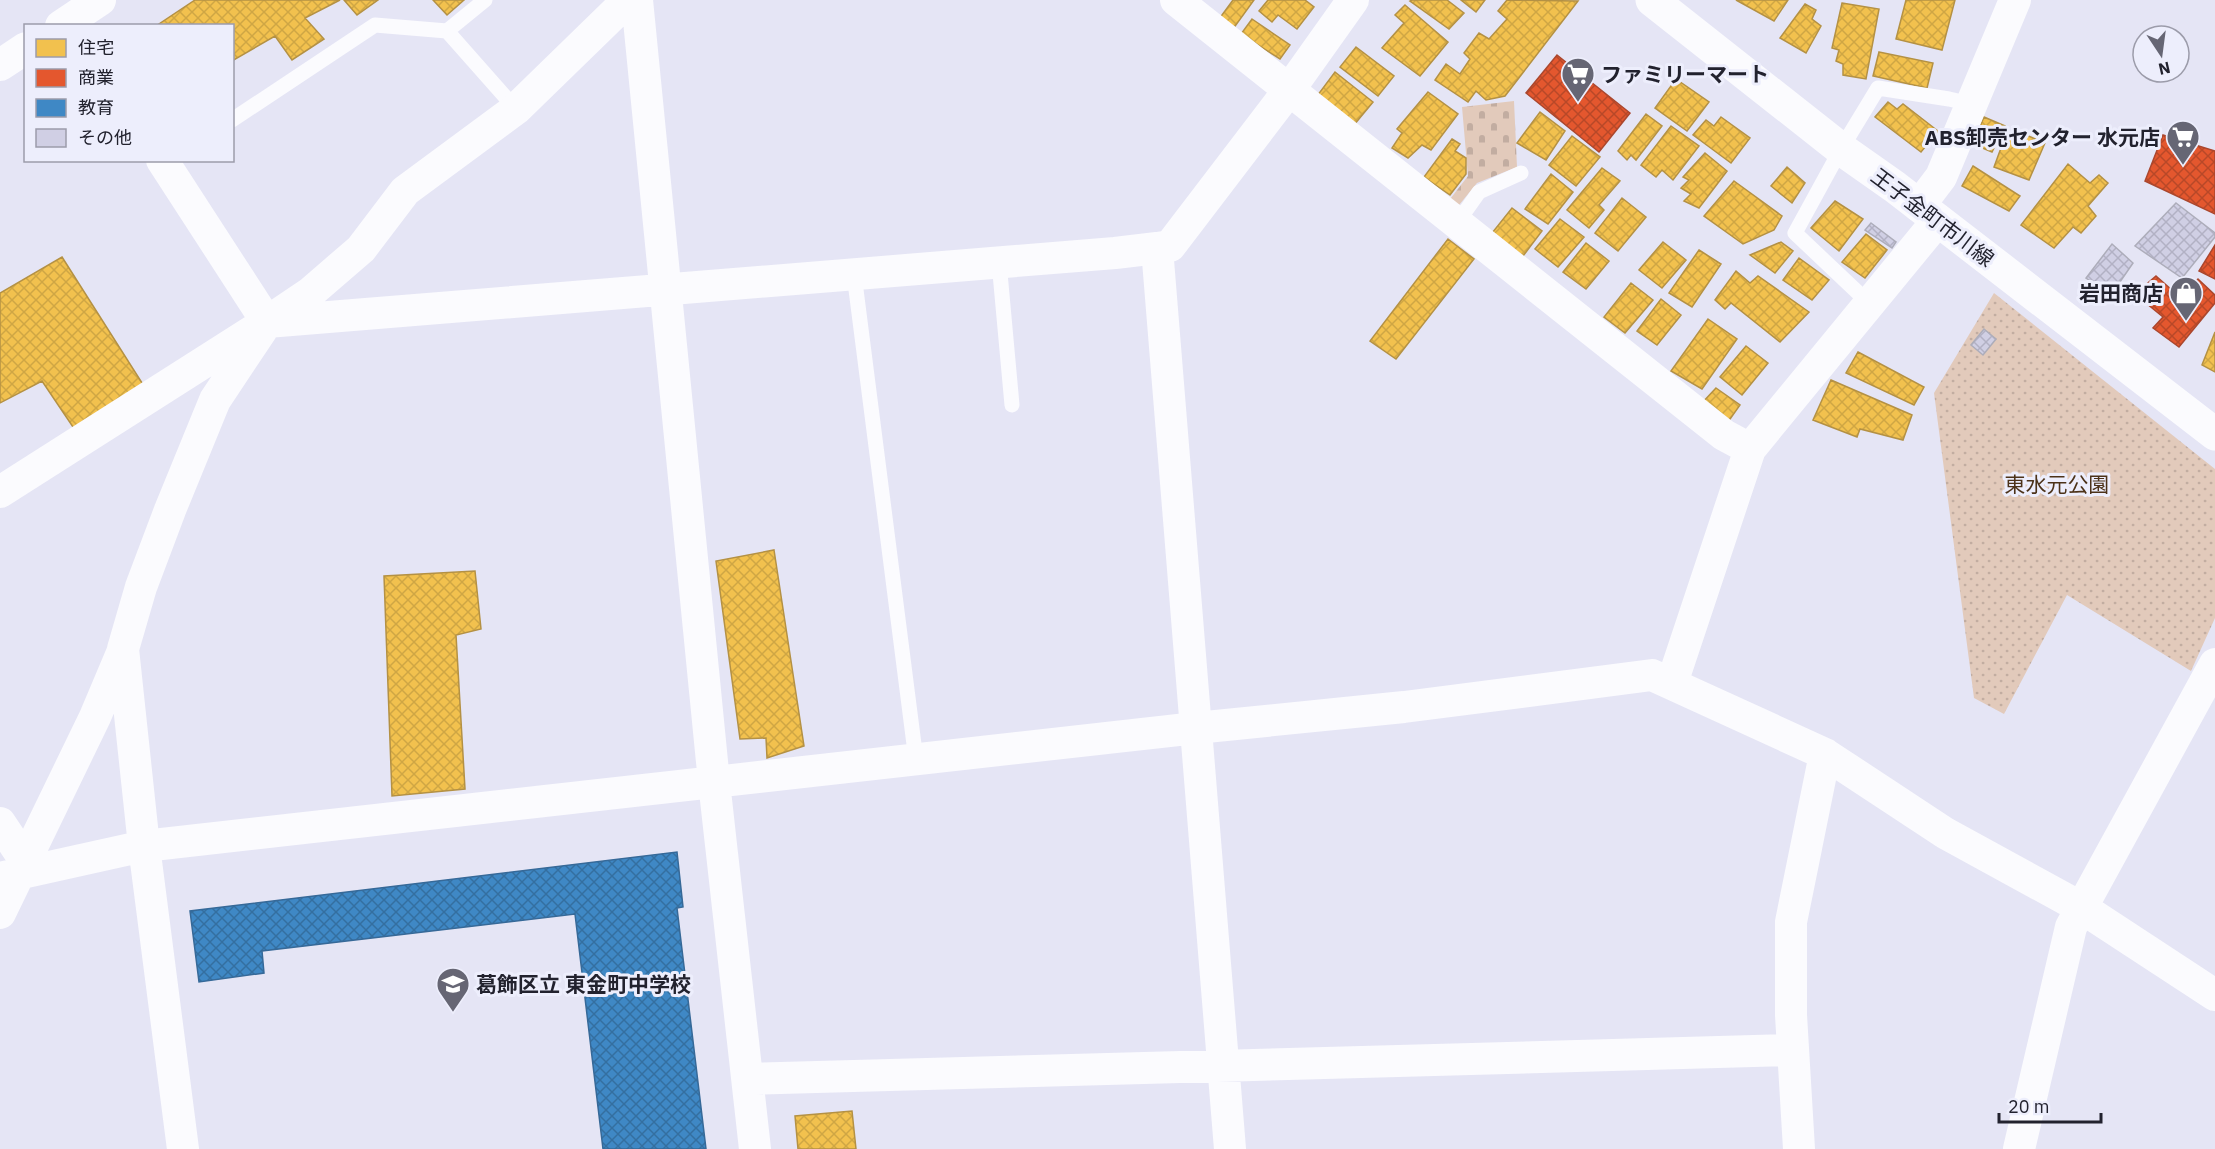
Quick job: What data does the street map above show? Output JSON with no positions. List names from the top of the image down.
{
  "streets": {
    "main road": ["王子金町市川線"]
  },
  "parks": ["東水元公園"],
  "places": {
    "supermarket": ["ファミリーマート", "ABS卸売センター 水元店"],
    "shop": ["岩田商店"],
    "school or university": ["葛飾区立 東金町中学校"]
  },
  "legend": [
    "住宅",
    "商業",
    "教育",
    "その他"
  ],
  "scale_bar": "20 m",
  "north": "bottom"
}
